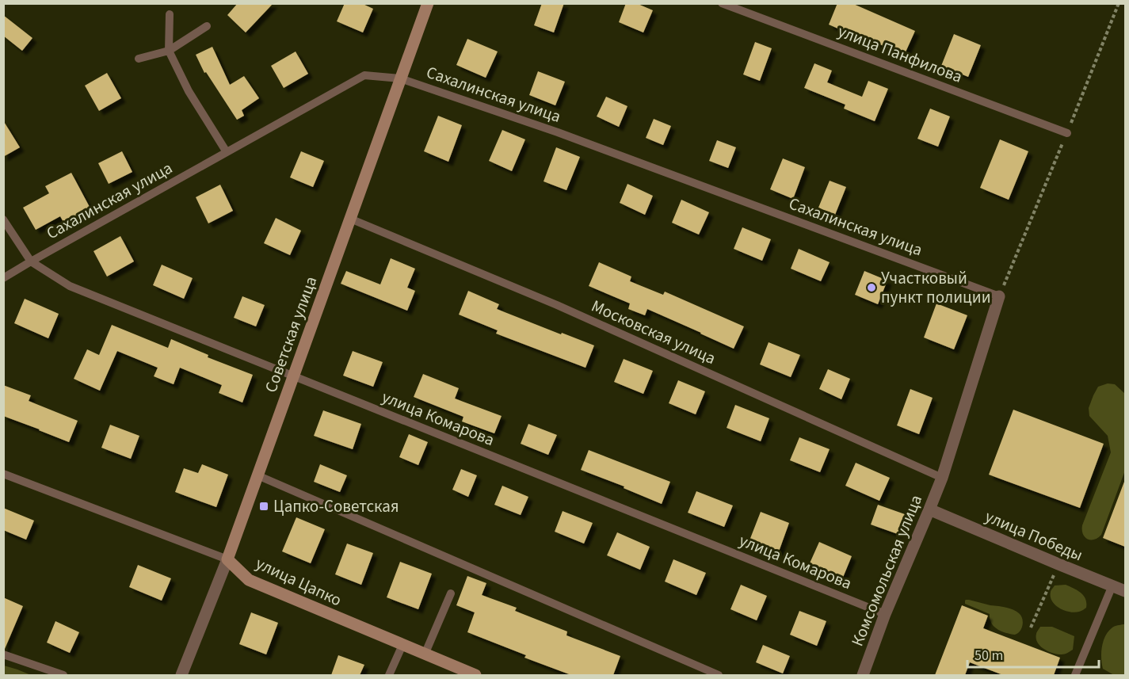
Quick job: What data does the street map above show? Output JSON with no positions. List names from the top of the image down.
{
  "streets": {
    "street": [
      "Советская улица",
      "улица Победы",
      "Комсомольская улица",
      "улица Цапко"
    ],
    "lane": [
      "улица Панфилова",
      "Сахалинская улица",
      "Московская улица",
      "улица Комарова"
    ]
  },
  "crossings": [
    ["Сахалинская улица", "Советская улица"],
    ["Сахалинская улица", "улица Комарова"],
    ["Сахалинская улица", "Комсомольская улица"],
    ["Московская улица", "Советская улица"],
    ["Московская улица", "Комсомольская улица"],
    ["Советская улица", "улица Комарова"],
    ["Советская улица", "улица Цапко"],
    ["улица Комарова", "Комсомольская улица"],
    ["улица Победы", "Комсомольская улица"]
  ],
  "places": {
    "other": ["Участковый пункт полиции"],
    "transit": ["Цапко-Советская"]
  },
  "scale_bar": "50 m"
}
